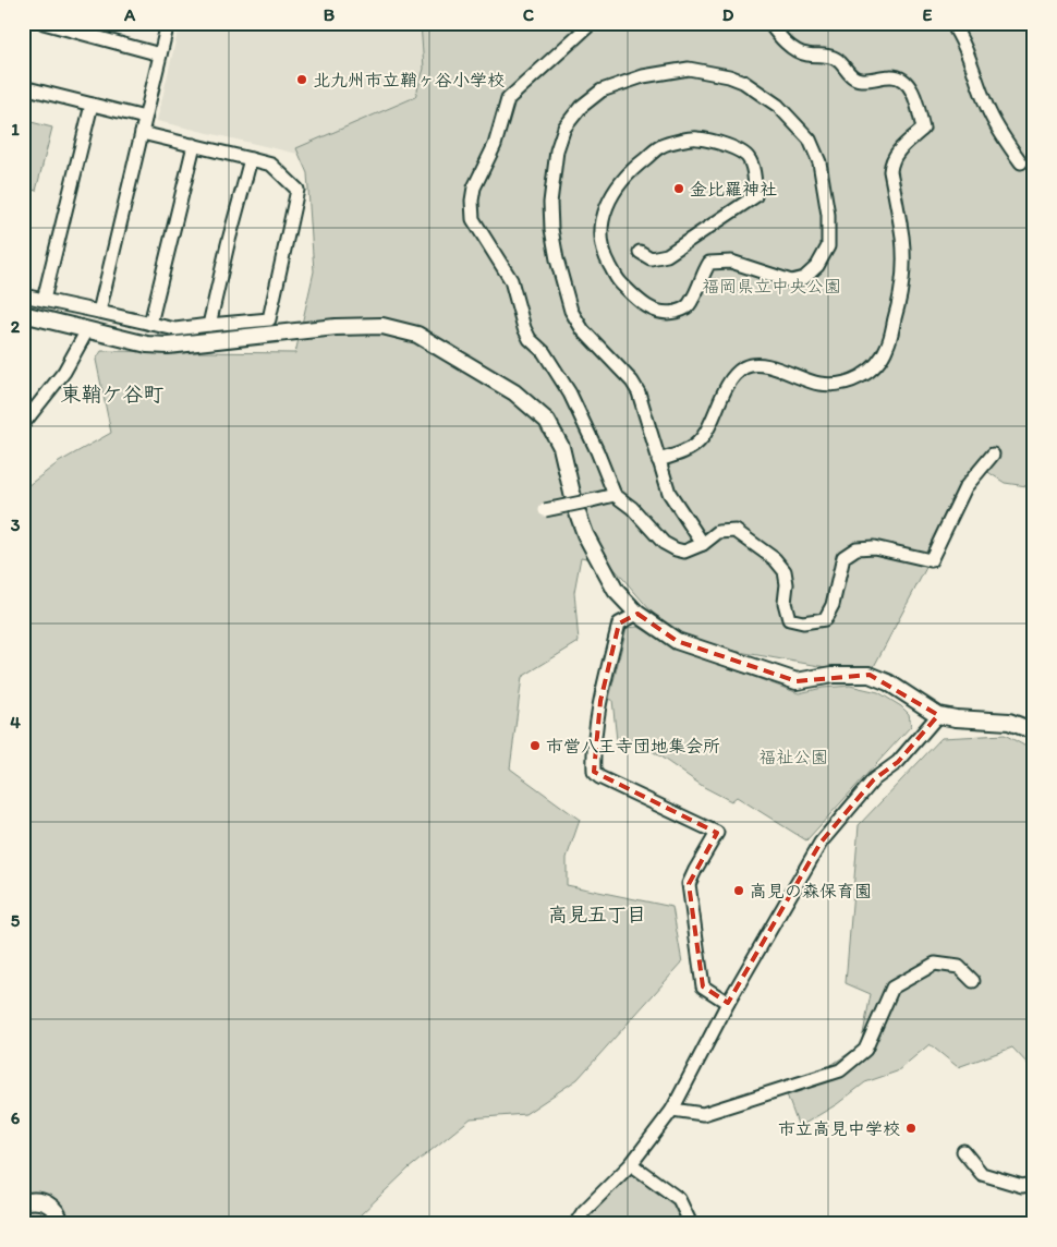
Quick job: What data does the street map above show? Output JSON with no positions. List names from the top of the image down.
{
  "districts": ["東鞘ケ谷町", "高見五丁目"],
  "parks": ["福岡県立中央公園", "福祉公園"],
  "places": [
    "北九州市立鞘ヶ谷小学校",
    "金比羅神社",
    "市営八王寺団地集会所",
    "高見の森保育園",
    "市立高見中学校"
  ],
  "grid": {
    "columns": [
      "A",
      "B",
      "C",
      "D",
      "E"
    ],
    "rows": [
      "1",
      "2",
      "3",
      "4",
      "5",
      "6"
    ]
  }
}
